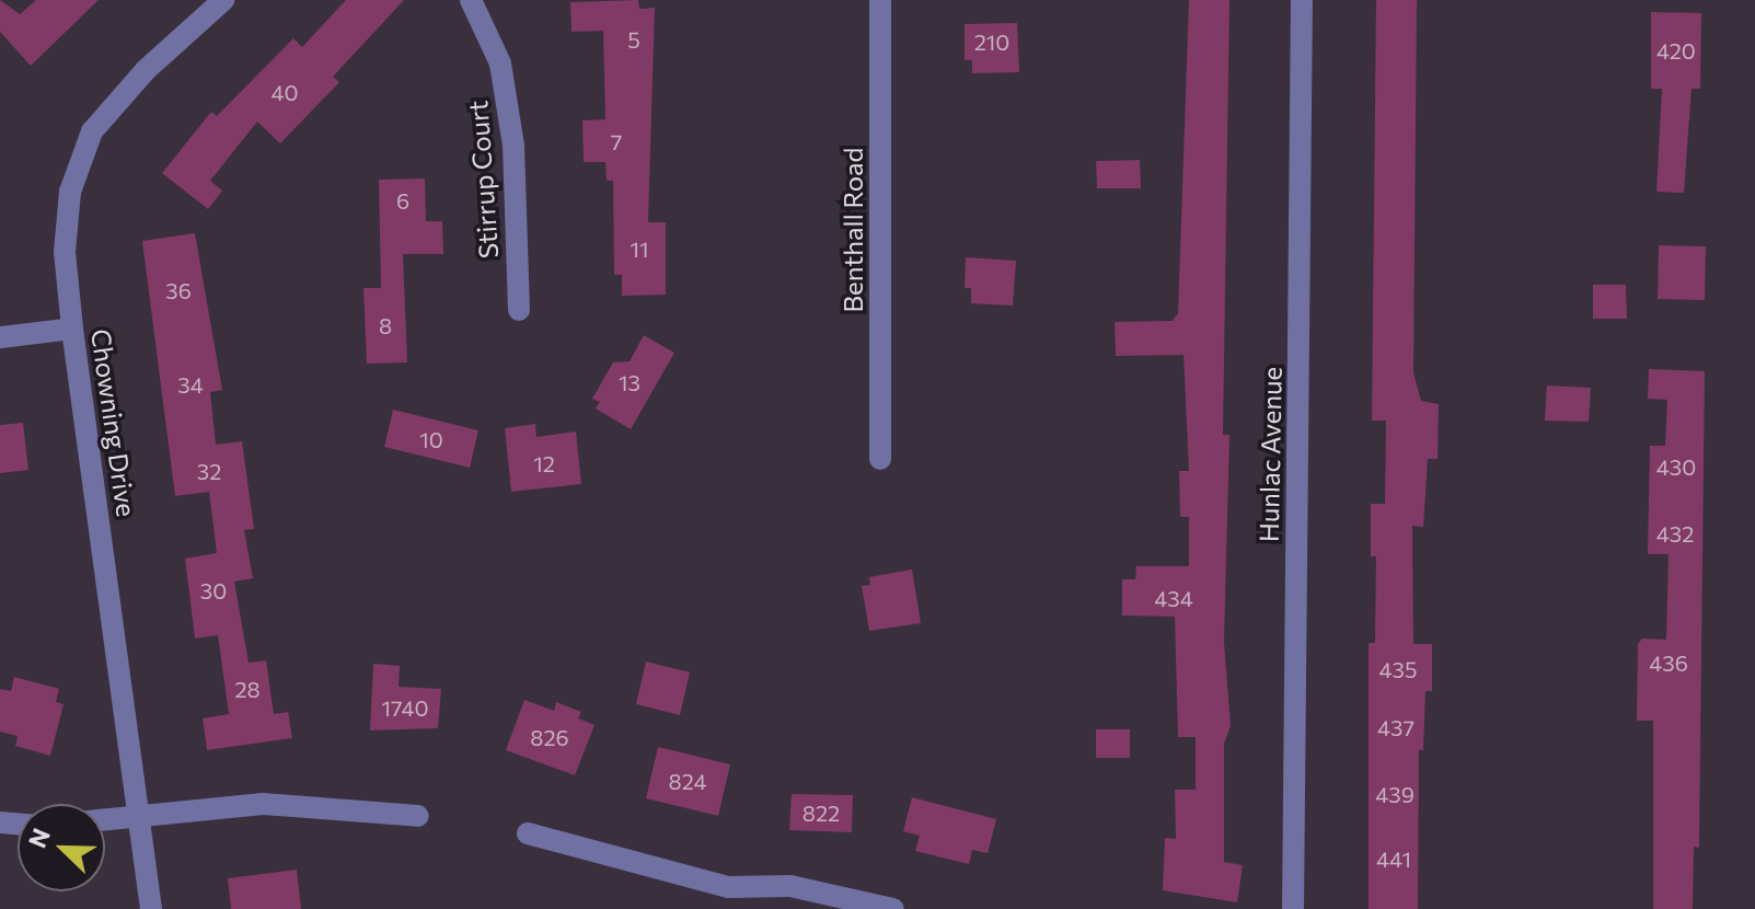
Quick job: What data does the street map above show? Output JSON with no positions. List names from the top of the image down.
{
  "streets": {
    "street": [
      "Stirrup Court",
      "Benthall Road",
      "Chowning Drive",
      "Hunlac Avenue"
    ]
  },
  "house_numbers": [
    "5",
    "210",
    "420",
    "40",
    "7",
    "6",
    "11",
    "36",
    "8",
    "13",
    "34",
    "10",
    "12",
    "430",
    "32",
    "432",
    "30",
    "434",
    "436",
    "435",
    "28",
    "1740",
    "437",
    "826",
    "824",
    "439",
    "822",
    "441"
  ],
  "north": "top left"
}
